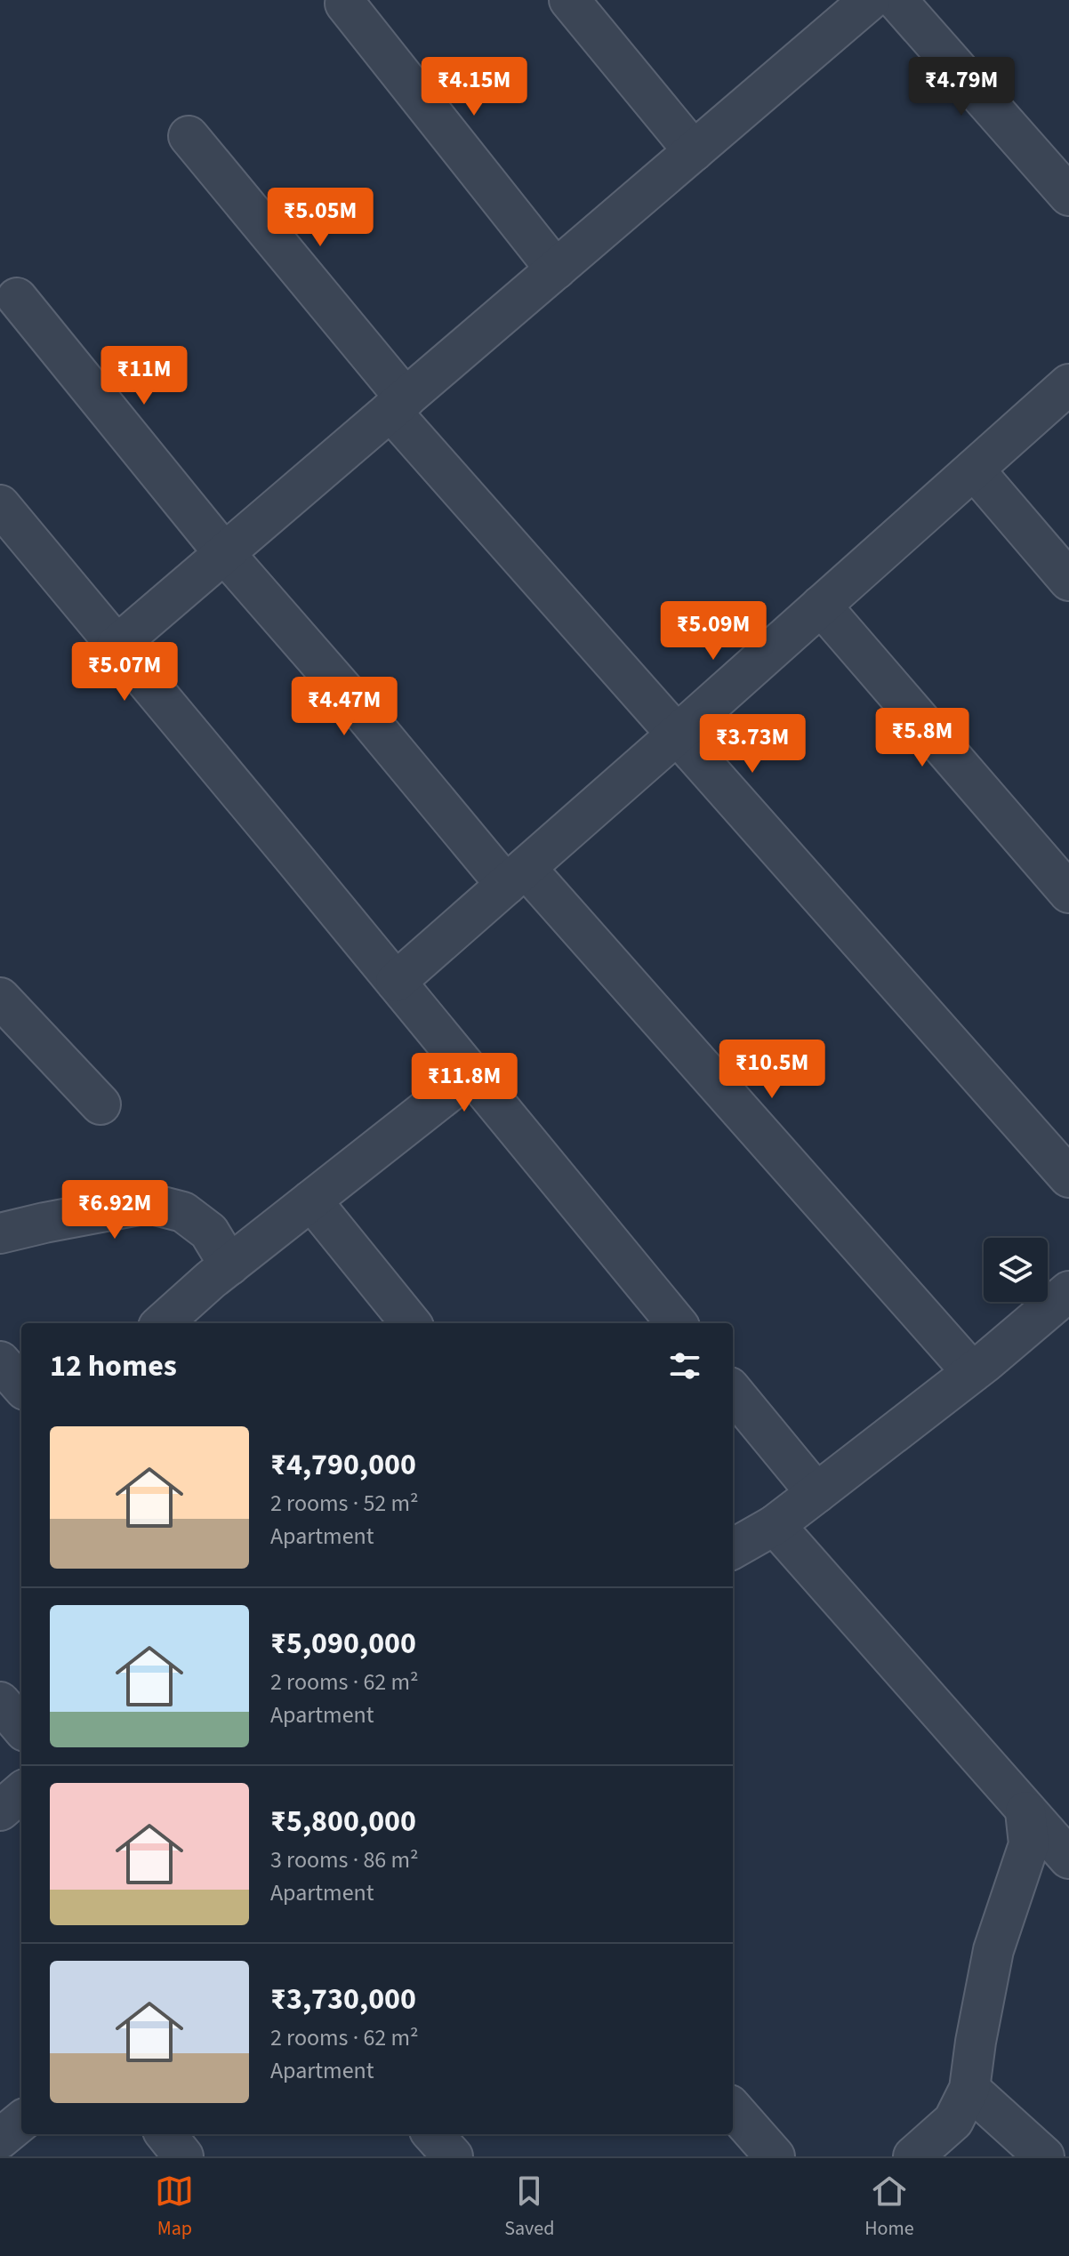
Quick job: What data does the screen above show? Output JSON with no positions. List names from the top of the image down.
{
  "page": {
    "price": [
      "₹4.15M",
      "₹4.79M",
      "₹5.05M",
      "₹11M",
      "₹5.09M",
      "₹5.07M",
      "₹4.47M",
      "₹5.8M",
      "₹3.73M",
      "₹10.5M",
      "₹11.8M",
      "₹6.92M"
    ],
    "heading": "12 homes",
    "list": [
      {
        "name": "₹4,790,000",
        "note": "2 rooms · 52 m² · Apartment"
      },
      {
        "name": "₹5,090,000",
        "note": "2 rooms · 62 m² · Apartment"
      },
      {
        "name": "₹5,800,000",
        "note": "3 rooms · 86 m² · Apartment"
      },
      {
        "name": "₹3,730,000",
        "note": "2 rooms · 62 m² · Apartment"
      }
    ],
    "tabs": ["Map", "Saved", "Home"]
  }
}
